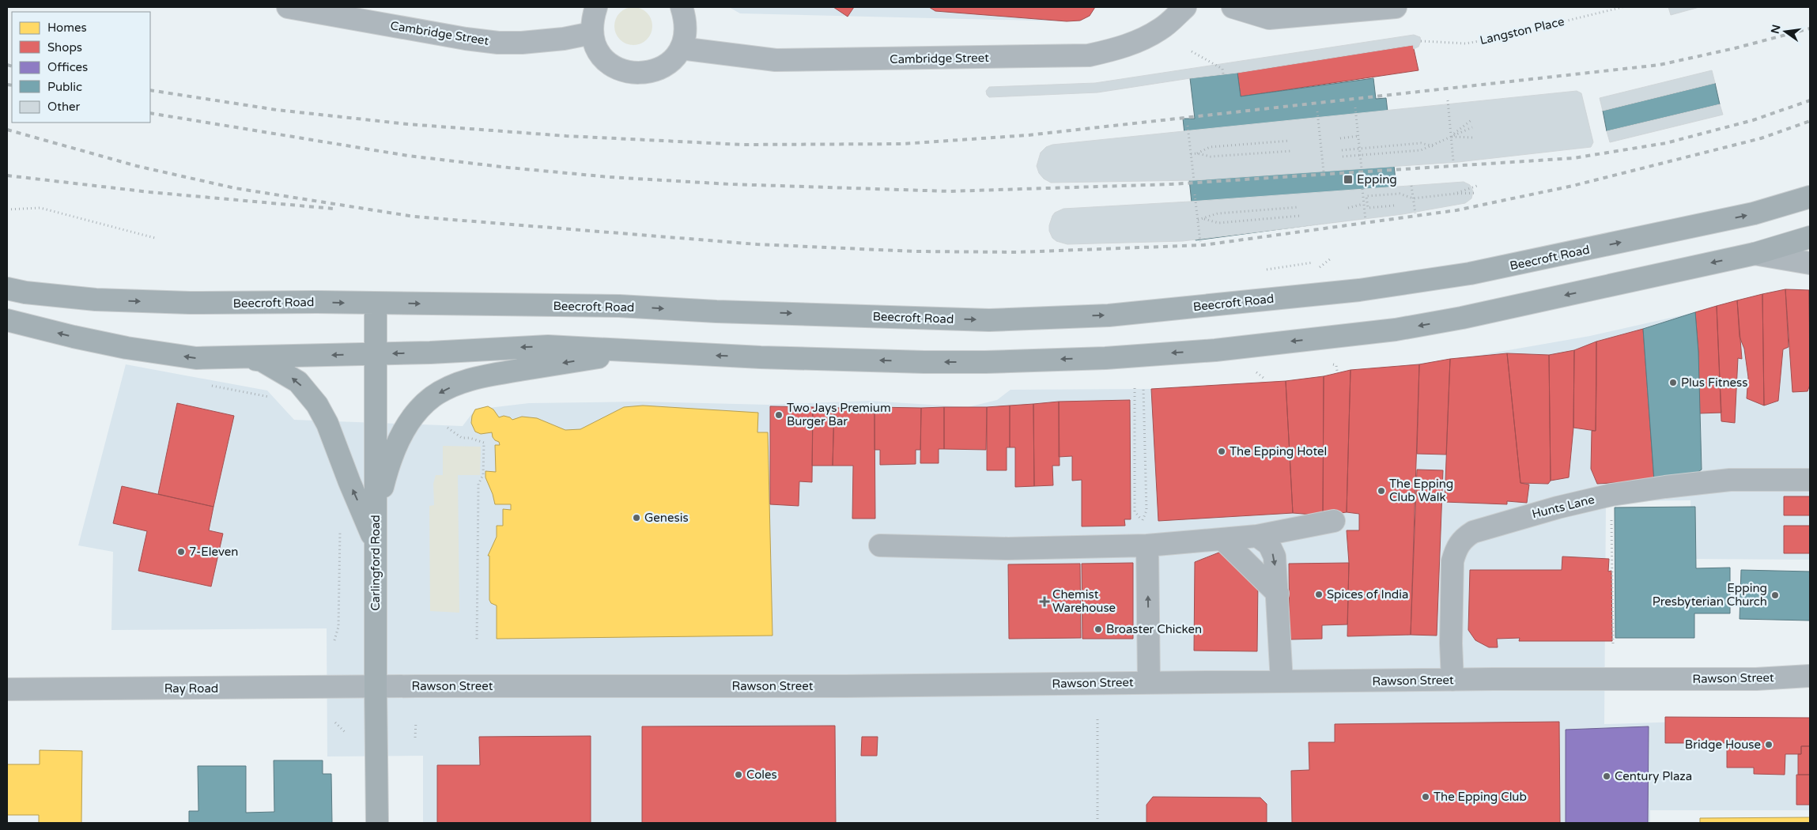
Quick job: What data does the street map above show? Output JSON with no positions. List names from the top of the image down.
{
  "streets": {
    "main road": ["Beecroft Road", "Carlingford Road"],
    "street": [
      "Cambridge Street",
      "Hunts Lane",
      "Rawson Street",
      "Ray Road"
    ],
    "path": ["Langston Place"]
  },
  "crossings": [
    ["Beecroft Road", "Carlingford Road"],
    ["Hunts Lane", "Rawson Street"],
    ["Carlingford Road", "Rawson Street"],
    ["Carlingford Road", "Ray Road"],
    ["Rawson Street", "Ray Road"]
  ],
  "places": {
    "transit": ["Epping"],
    "other": [
      "Plus Fitness",
      "Two Jays Premium Burger Bar",
      "The Epping Hotel",
      "The Epping Club Walk",
      "Genesis",
      "7-Eleven",
      "Spices of India",
      "Epping Presbyterian Church",
      "Broaster Chicken",
      "Bridge House",
      "Coles",
      "Century Plaza",
      "The Epping Club"
    ],
    "health": ["Chemist Warehouse"]
  },
  "legend": [
    "Homes",
    "Shops",
    "Offices",
    "Public",
    "Other"
  ],
  "north": "left"
}
